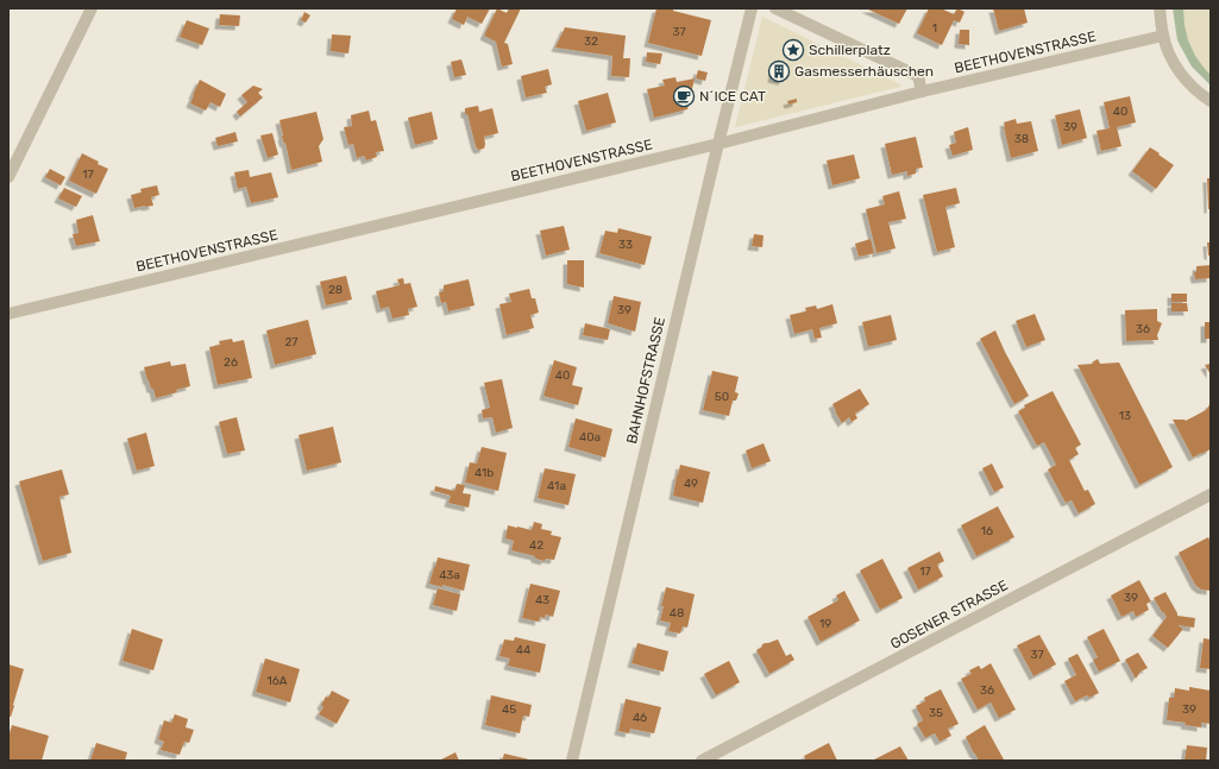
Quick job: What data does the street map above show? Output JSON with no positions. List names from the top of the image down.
{
  "streets": {
    "street": ["BEETHOVENSTRASSE", "BAHNHOFSTRASSE", "GOSENER STRASSE"]
  },
  "crossings": [
    ["BEETHOVENSTRASSE", "BAHNHOFSTRASSE"]
  ],
  "places": {
    "place": ["Schillerplatz"],
    "building": ["Gasmesserhäuschen"],
    "cafe": ["N´ICE CAT"]
  },
  "house_numbers": [
    "1",
    "37",
    "32",
    "40",
    "39",
    "38",
    "17",
    "33",
    "28",
    "39",
    "36",
    "27",
    "26",
    "40",
    "50",
    "13",
    "40a",
    "41b",
    "49",
    "41a",
    "16",
    "42",
    "17",
    "43a",
    "39",
    "43",
    "48",
    "19",
    "44",
    "37",
    "16A",
    "36",
    "45",
    "39",
    "35",
    "46"
  ]
}
